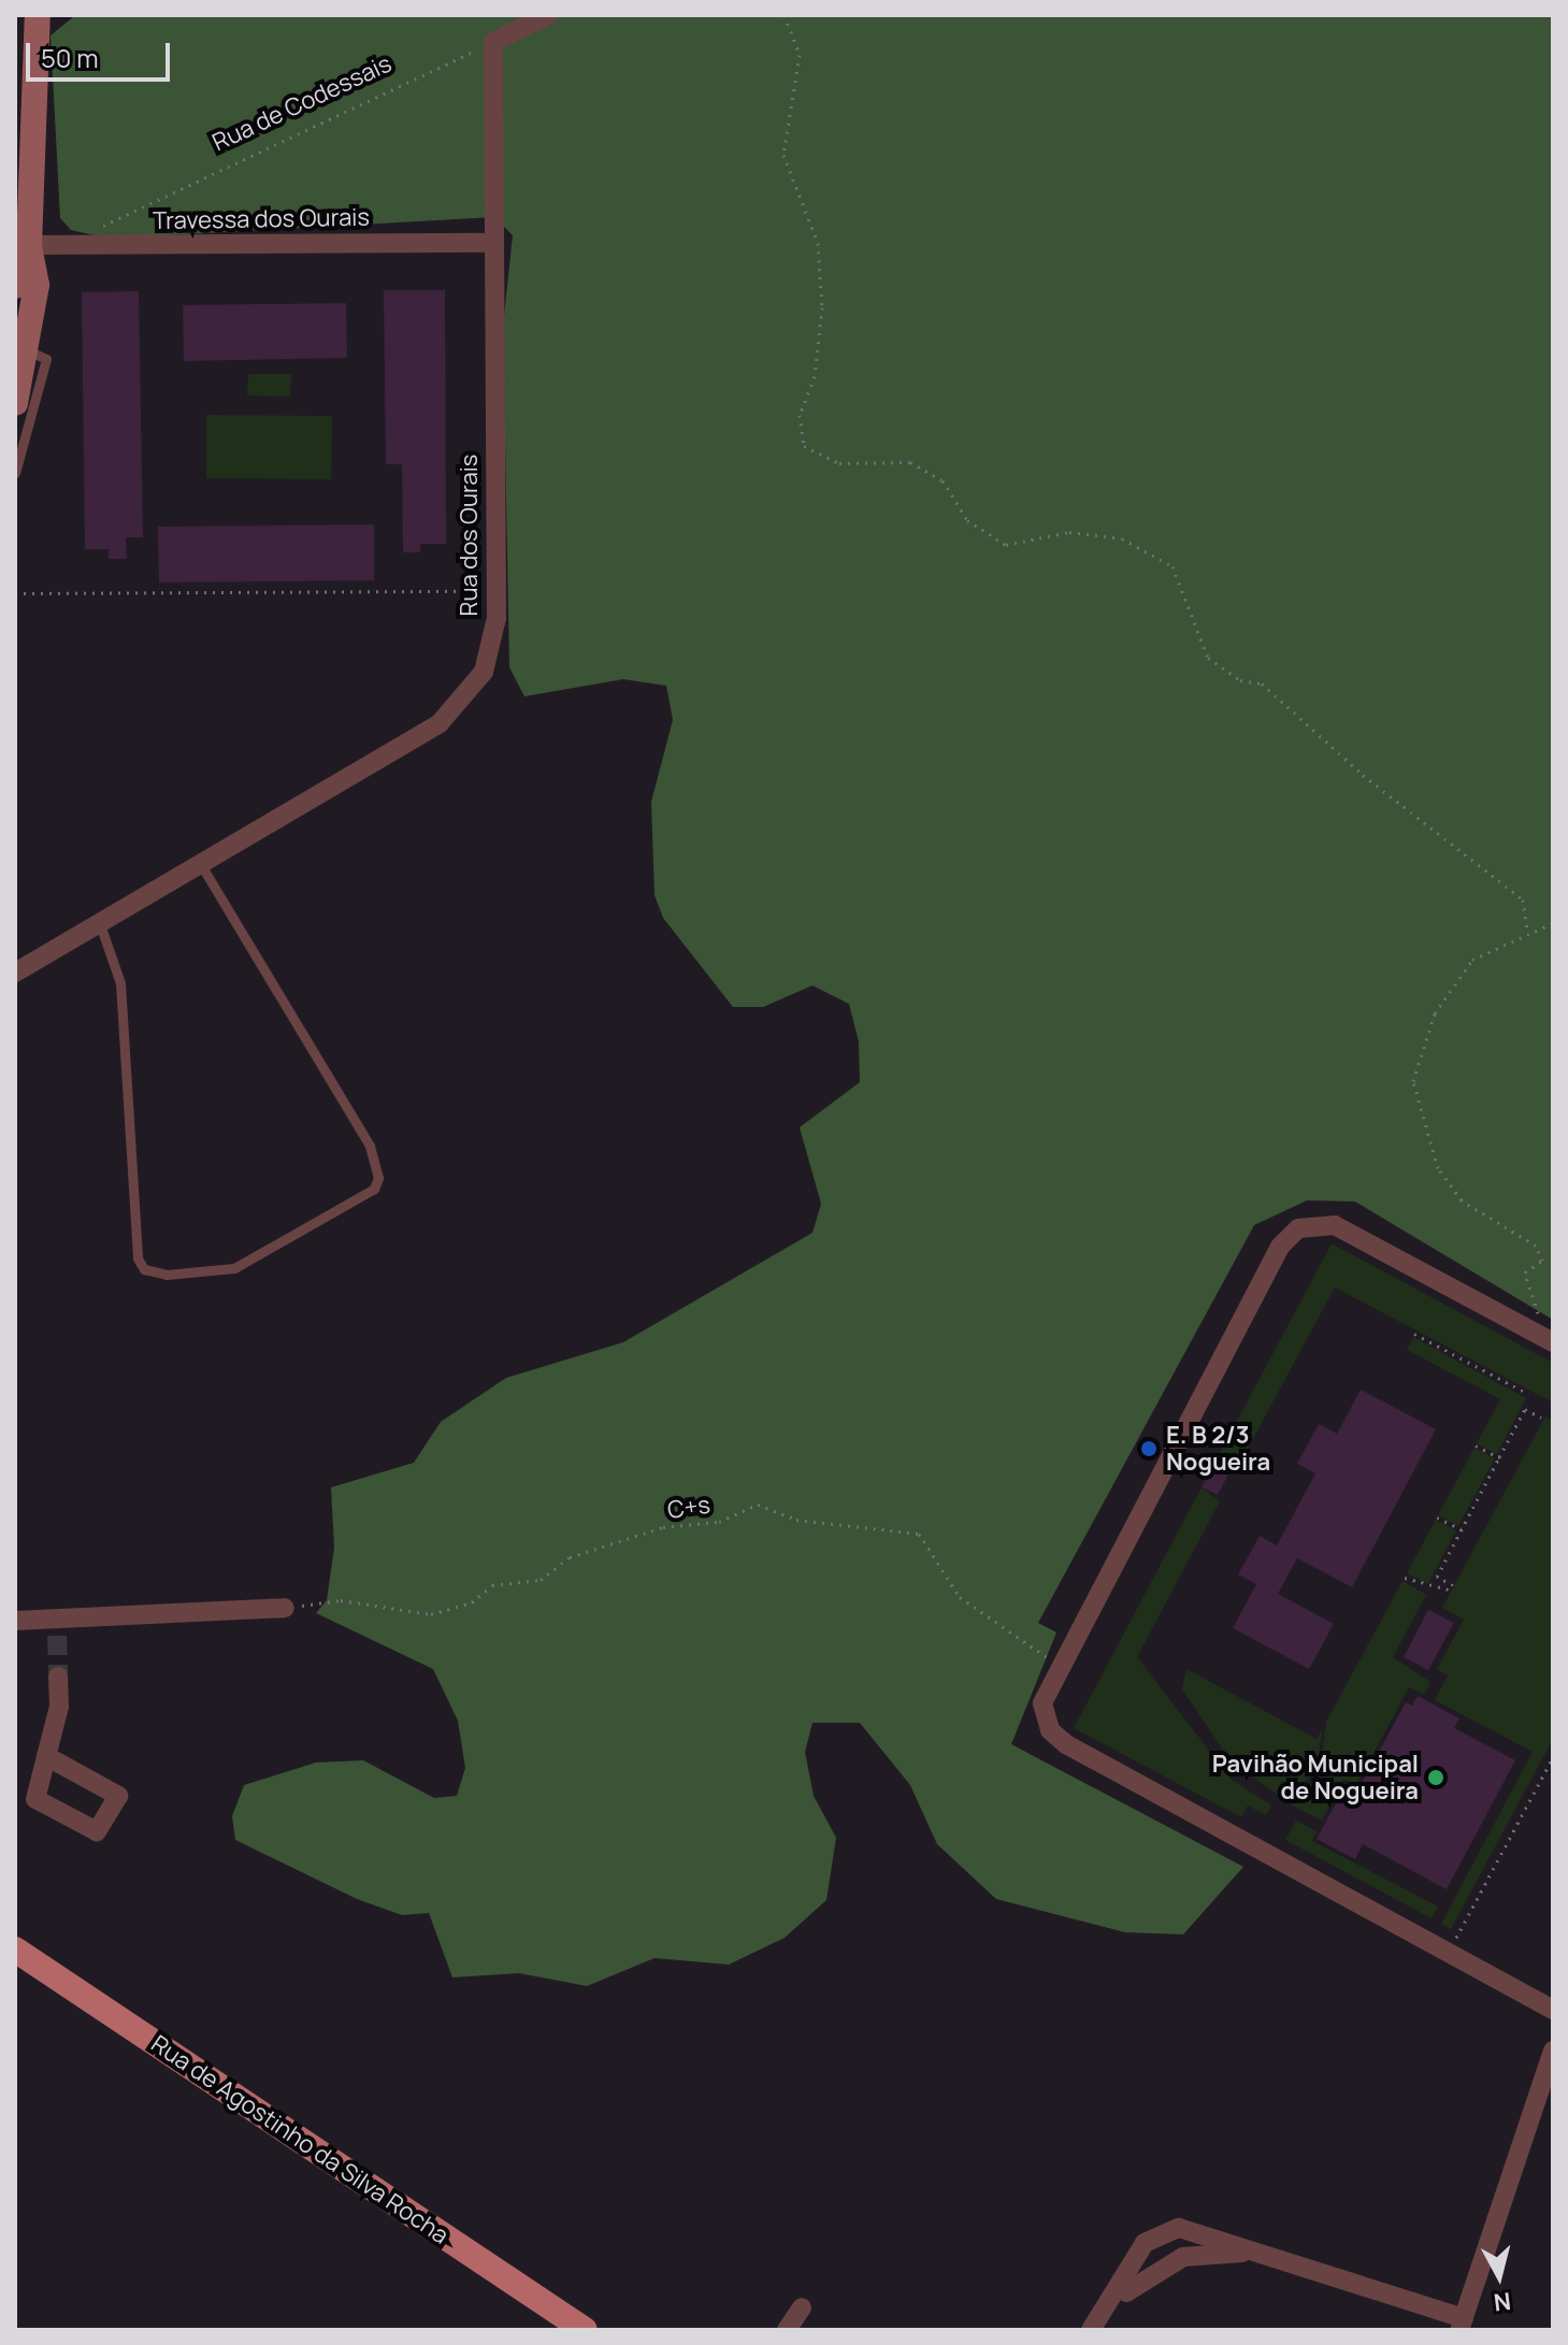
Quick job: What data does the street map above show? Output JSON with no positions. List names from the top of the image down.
{
  "streets": {
    "main road": ["Rua de Agostinho da Silva Rocha"],
    "street": ["Travessa dos Ourais", "Rua dos Ourais"],
    "path": ["Rua de Codessais", "C+s"]
  },
  "crossings": [
    ["Rua de Codessais", "Travessa dos Ourais"],
    ["Rua de Codessais", "Rua dos Ourais"],
    ["Travessa dos Ourais", "Rua dos Ourais"]
  ],
  "places": ["E. B 2/3 Nogueira", "Pavihão Municipal de Nogueira"],
  "scale_bar": "50 m",
  "north": "bottom"
}
